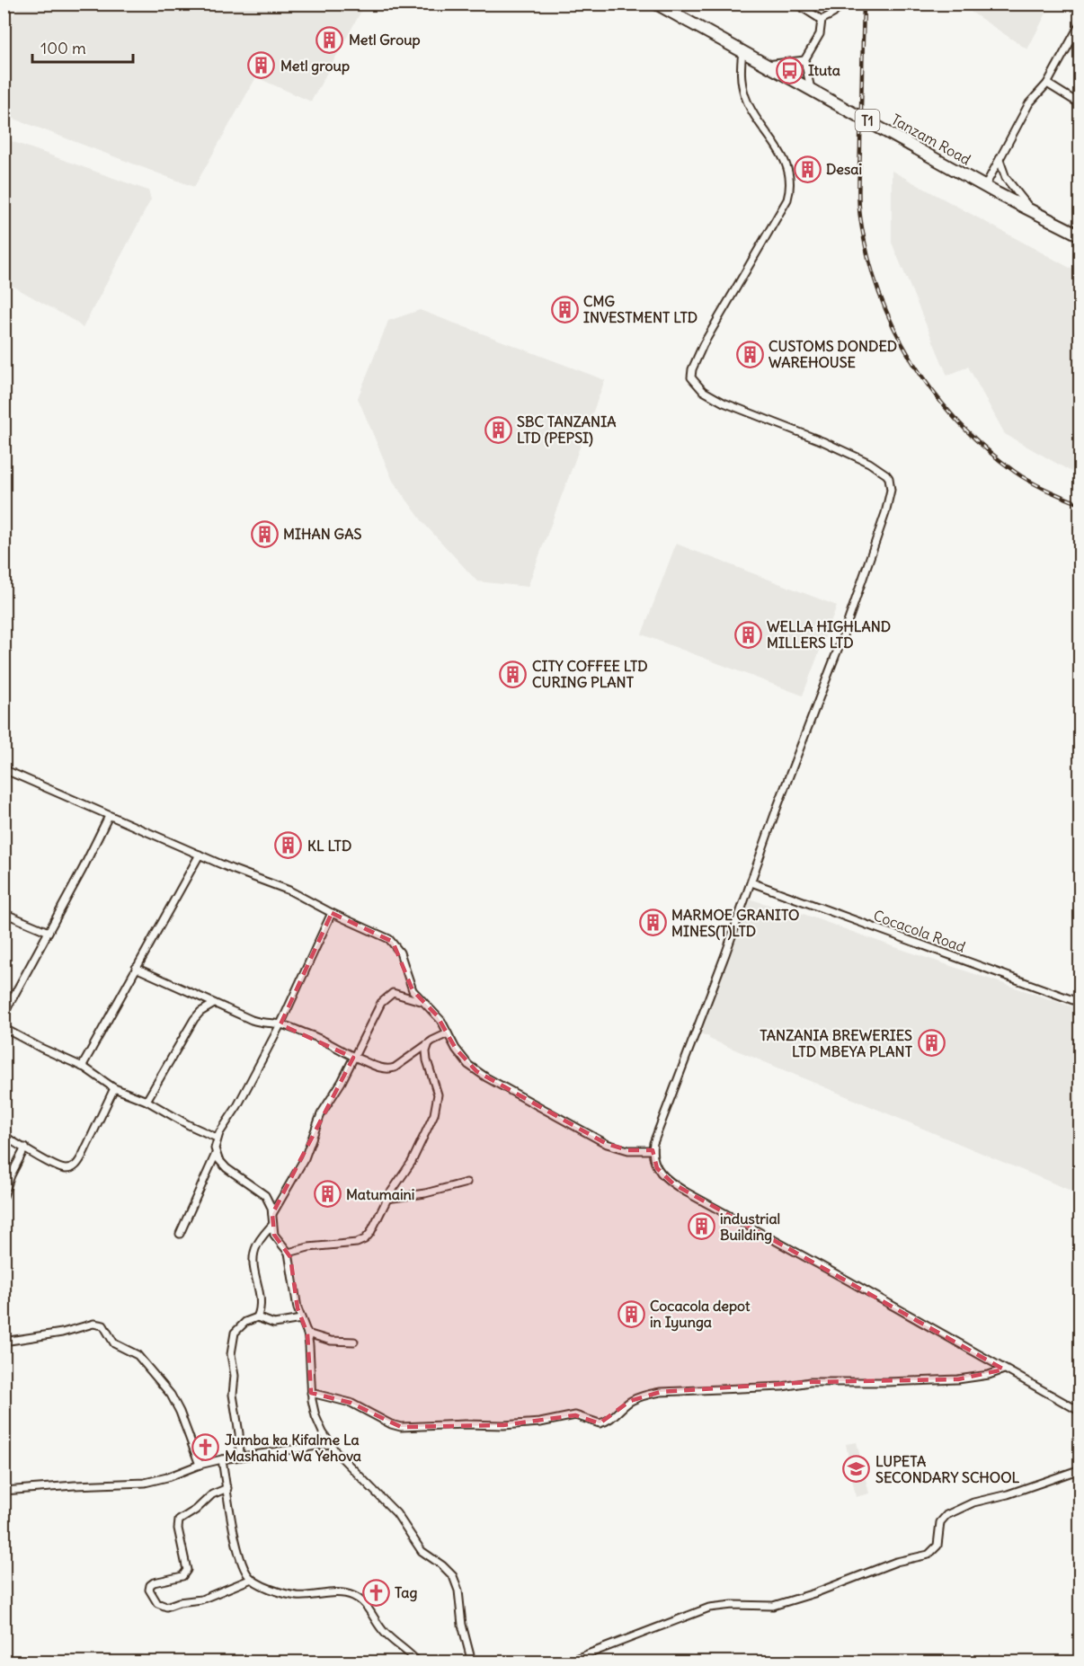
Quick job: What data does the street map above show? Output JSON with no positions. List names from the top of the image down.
{
  "streets": {
    "highway": ["T1", "Tanzam Road"],
    "street": ["Cocacola Road"]
  },
  "places": {
    "building": [
      "Metl Group",
      "Metl group",
      "Desai",
      "CMG INVESTMENT LTD",
      "CUSTOMS DONDED WAREHOUSE",
      "SBC TANZANIA LTD (PEPSI)",
      "MIHAN GAS",
      "WELLA HIGHLAND MILLERS LTD",
      "CITY COFFEE LTD CURING PLANT",
      "KL LTD",
      "MARMOE GRANITO MINES(T)LTD",
      "TANZANIA BREWERIES LTD MBEYA PLANT",
      "Matumaini",
      "industrial Building",
      "Cocacola depot in Iyunga"
    ],
    "bus stop": ["Ituta"],
    "church": ["Jumba ka Kifalme La Mashahid Wa Yehova", "Tag"],
    "school or university": ["LUPETA SECONDARY SCHOOL"]
  },
  "scale_bar": "100 m"
}
